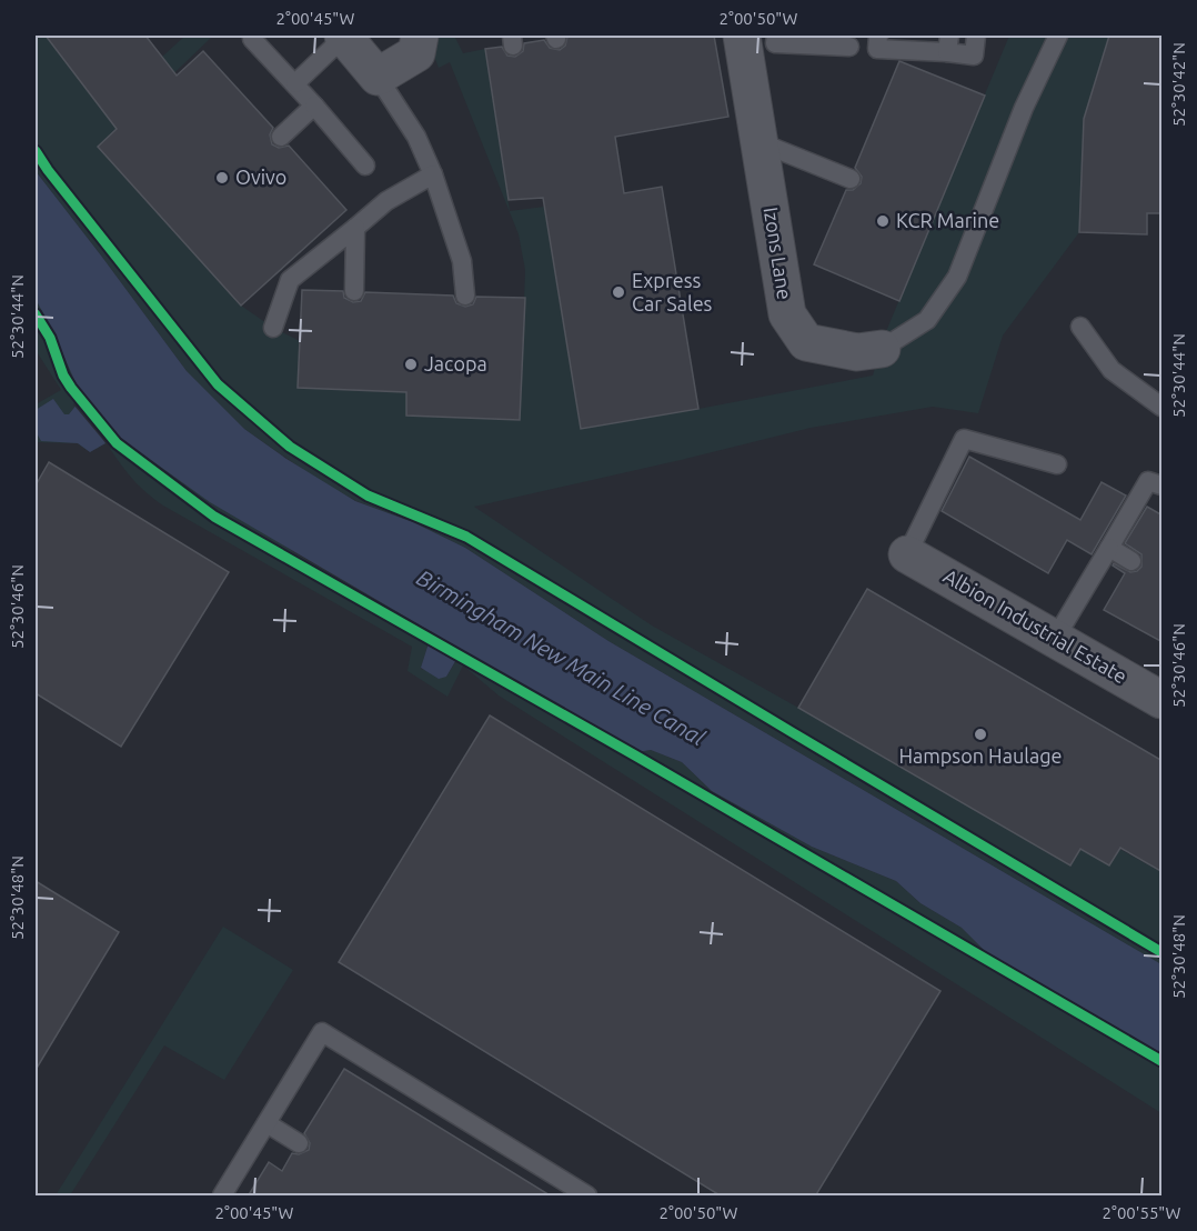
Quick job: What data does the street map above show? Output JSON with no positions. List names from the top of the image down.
{
  "streets": {
    "street": ["Izons Lane", "Albion Industrial Estate"]
  },
  "water": ["Birmingham New Main Line Canal"],
  "places": [
    "Ovivo",
    "KCR Marine",
    "Express Car Sales",
    "Jacopa",
    "Hampson Haulage"
  ],
  "coordinates": [
    "2°00'45\"W",
    "2°00'50\"W",
    "52°30'42\"N",
    "52°30'44\"N",
    "52°30'46\"N",
    "52°30'48\"N",
    "2°00'55\"W"
  ]
}
